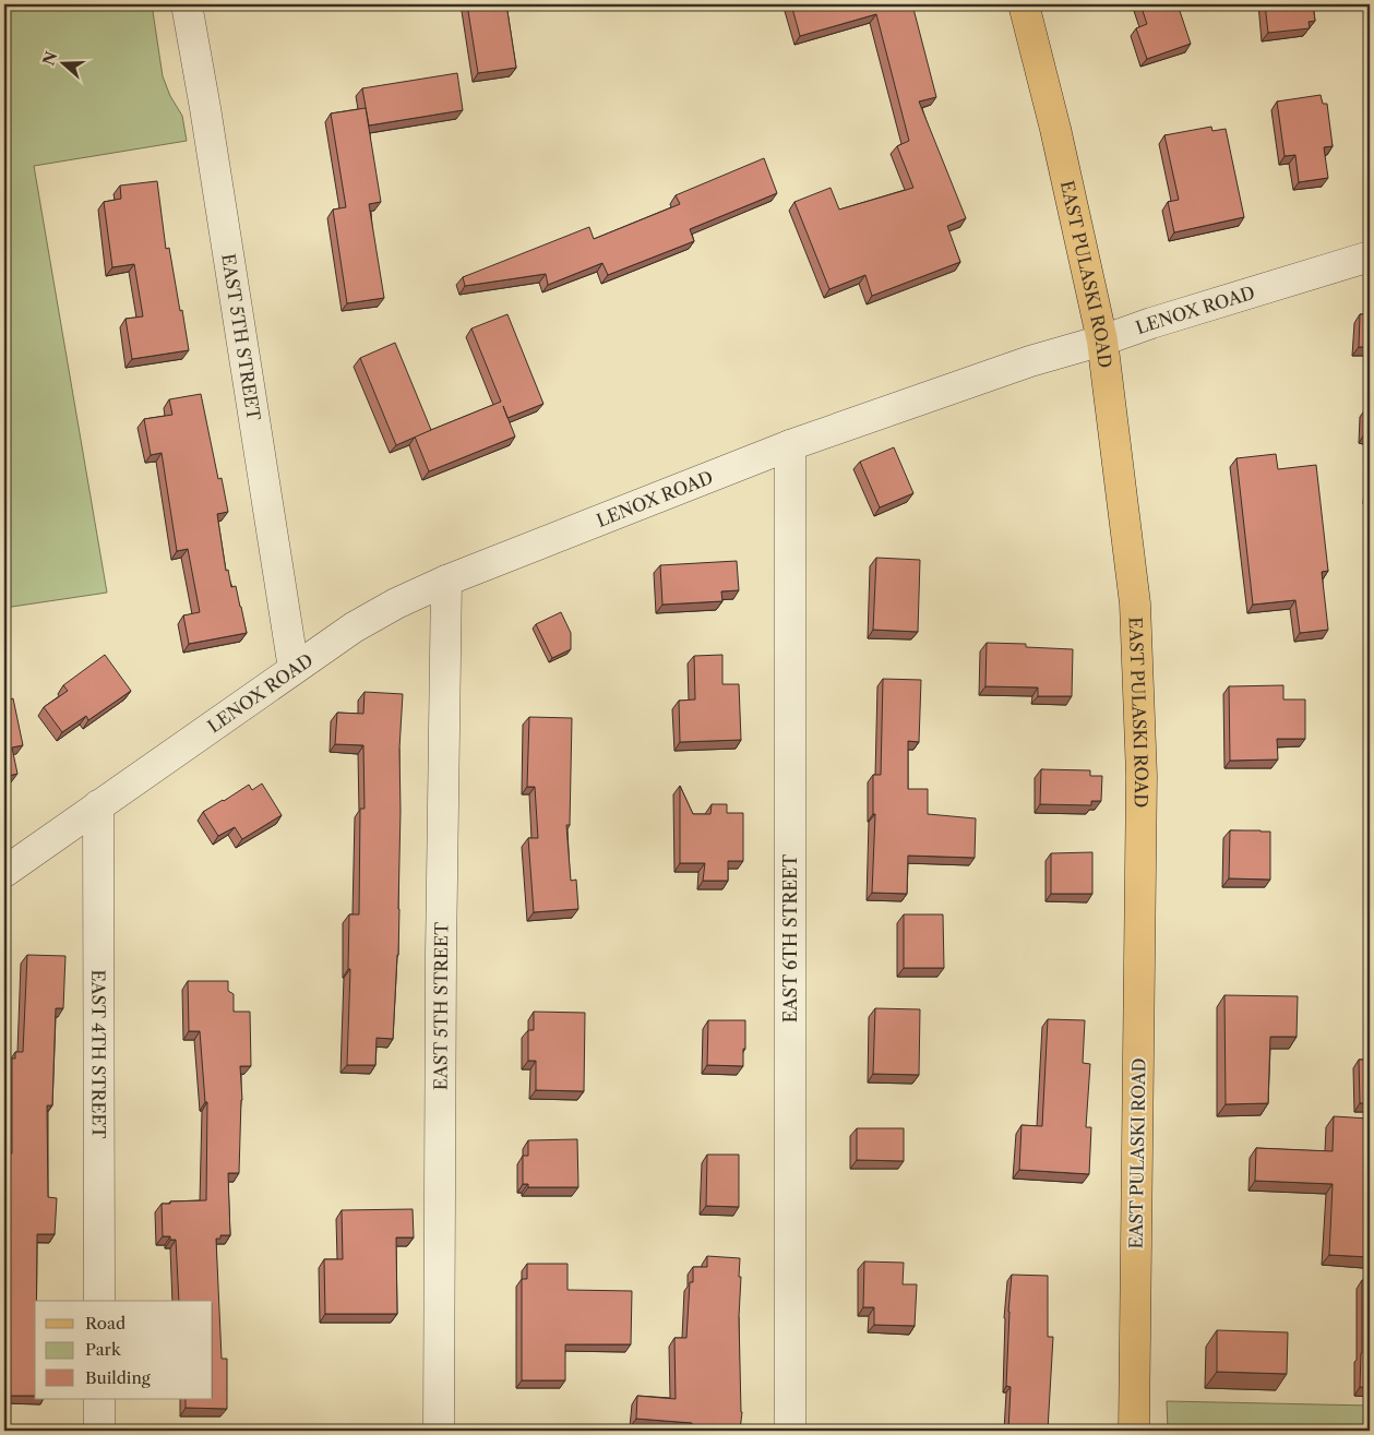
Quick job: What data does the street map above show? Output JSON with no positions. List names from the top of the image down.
{
  "streets": {
    "main road": ["EAST PULASKI ROAD"],
    "street": [
      "LENOX ROAD",
      "EAST 5TH STREET",
      "EAST 6TH STREET",
      "EAST 4TH STREET"
    ]
  },
  "crossings": [
    ["EAST PULASKI ROAD", "LENOX ROAD"],
    ["LENOX ROAD", "EAST 5TH STREET"],
    ["LENOX ROAD", "EAST 6TH STREET"],
    ["LENOX ROAD", "EAST 4TH STREET"]
  ],
  "legend": ["Road", "Park", "Building"],
  "north": "left"
}
